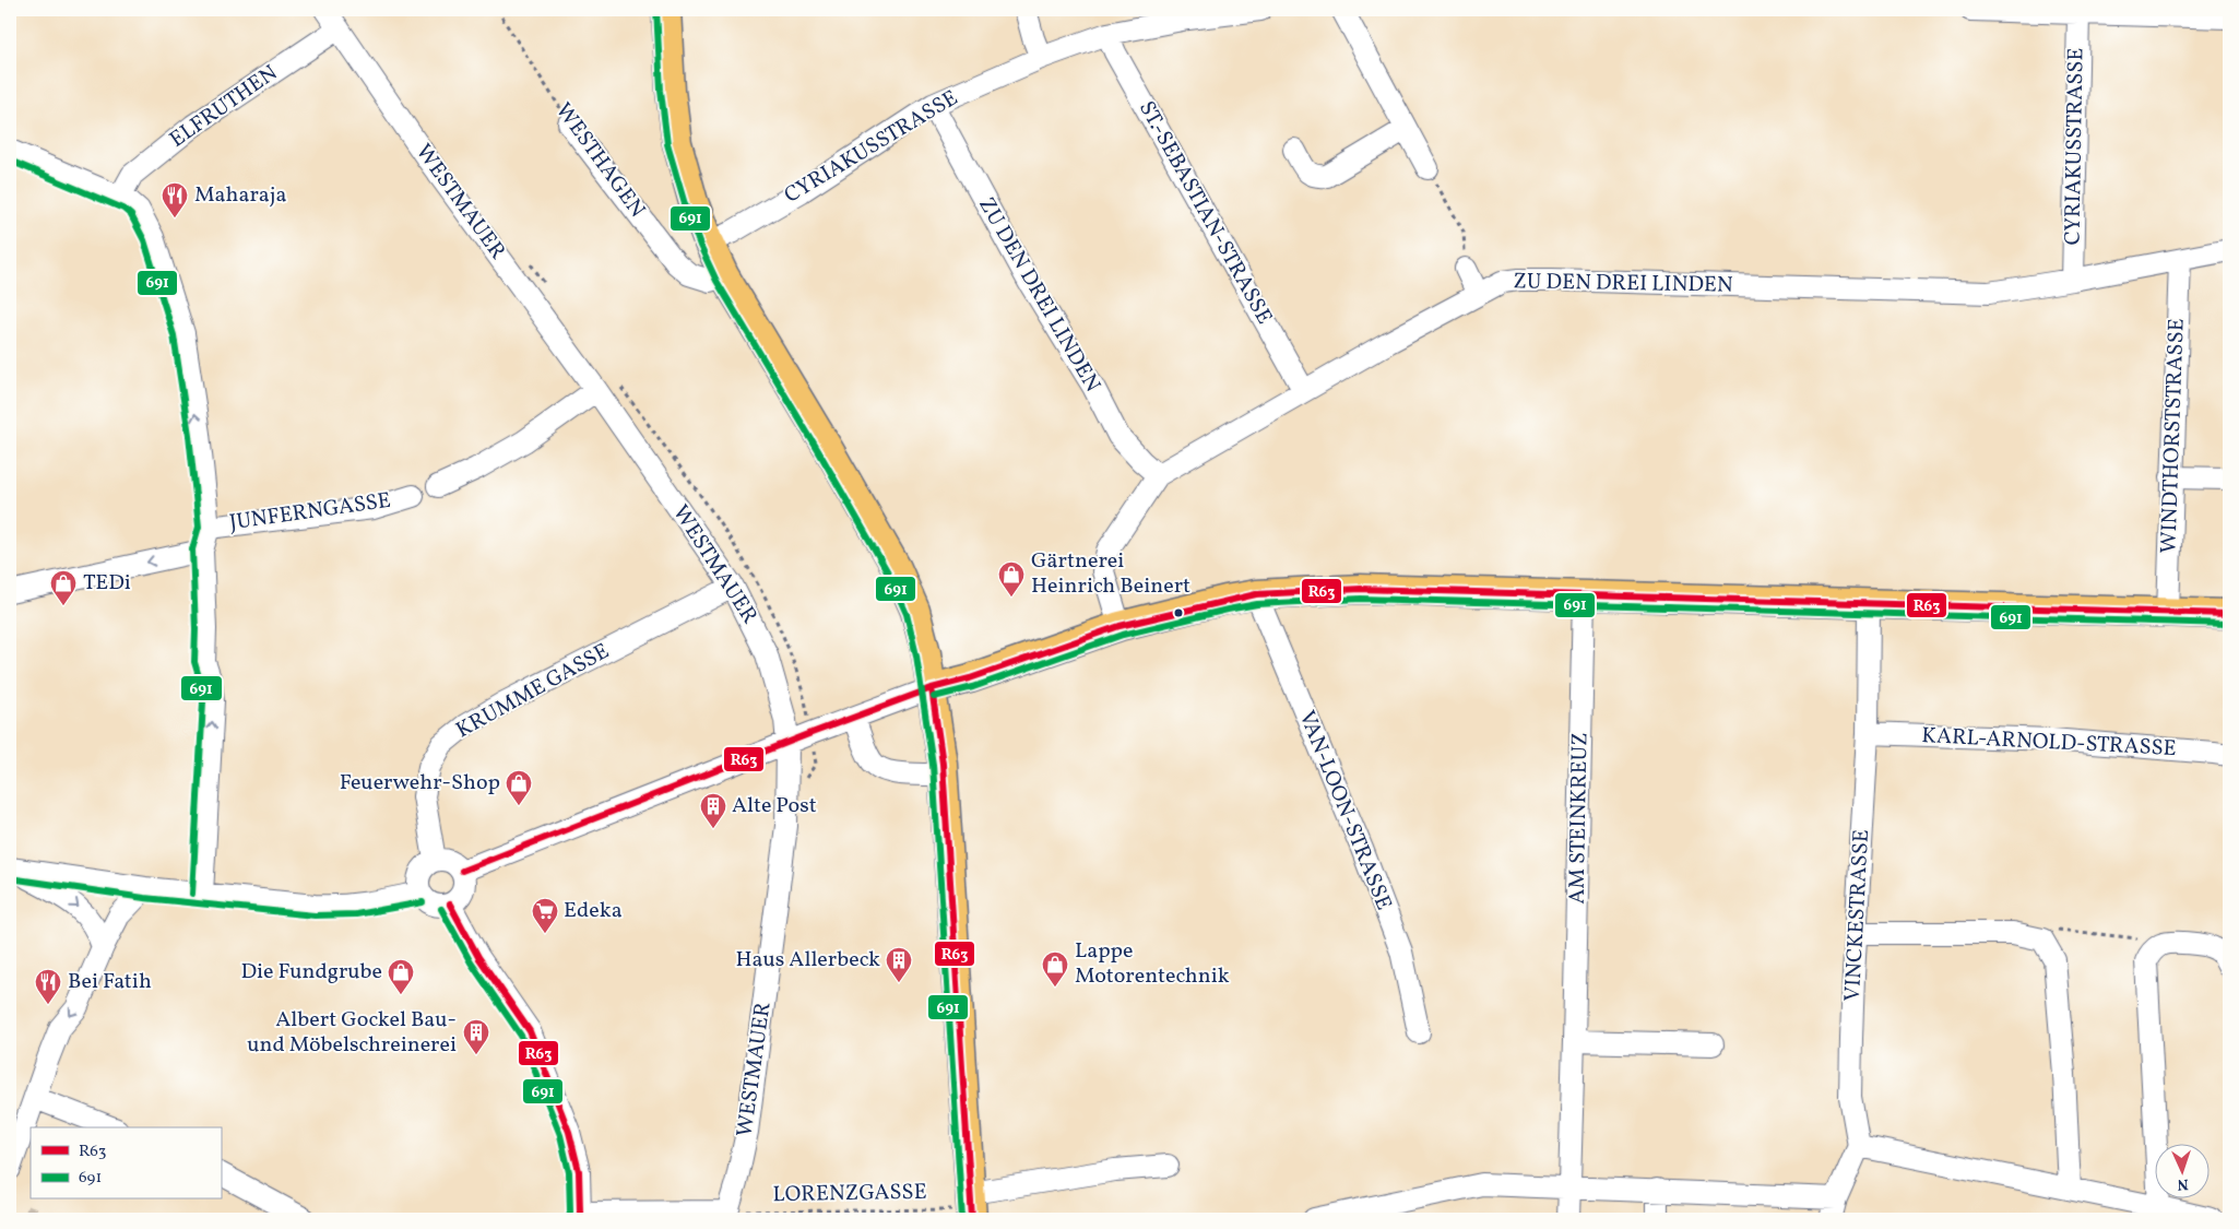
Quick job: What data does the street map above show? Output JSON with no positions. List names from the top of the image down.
{
  "streets": {
    "street": [
      "ELFRUTHEN",
      "CYRIAKUSSTRASSE",
      "WESTHAGEN",
      "WESTMAUER",
      "ST.-SEBASTIAN-STRASSE",
      "ZU DEN DREI LINDEN",
      "WINDTHORSTSTRASSE",
      "JUNFERNGASSE",
      "KRUMME GASSE",
      "KARL-ARNOLD-STRASSE",
      "VAN-LOON-STRASSE",
      "AM STEINKREUZ",
      "VINCKESTRASSE"
    ],
    "path": ["LORENZGASSE"]
  },
  "crossings": [
    ["ELFRUTHEN", "WESTMAUER"],
    ["CYRIAKUSSTRASSE", "ST.-SEBASTIAN-STRASSE"],
    ["CYRIAKUSSTRASSE", "ZU DEN DREI LINDEN"],
    ["WESTMAUER", "KRUMME GASSE"],
    ["WESTMAUER", "LORENZGASSE"],
    ["ST.-SEBASTIAN-STRASSE", "ZU DEN DREI LINDEN"],
    ["ZU DEN DREI LINDEN", "WINDTHORSTSTRASSE"],
    ["KARL-ARNOLD-STRASSE", "VINCKESTRASSE"]
  ],
  "places": {
    "restaurant": ["Maharaja", "Bei Fatih"],
    "shop": [
      "Gärtnerei Heinrich Beinert",
      "TEDi",
      "Feuerwehr-Shop",
      "Lappe Motorentechnik",
      "Die Fundgrube"
    ],
    "building": ["Alte Post", "Haus Allerbeck", "Albert Gockel Bau- und Möbelschreinerei"],
    "supermarket": ["Edeka"]
  },
  "lines": ["transit line 691", "transit line R63"],
  "legend": ["R63", "691"],
  "north": "bottom"
}
